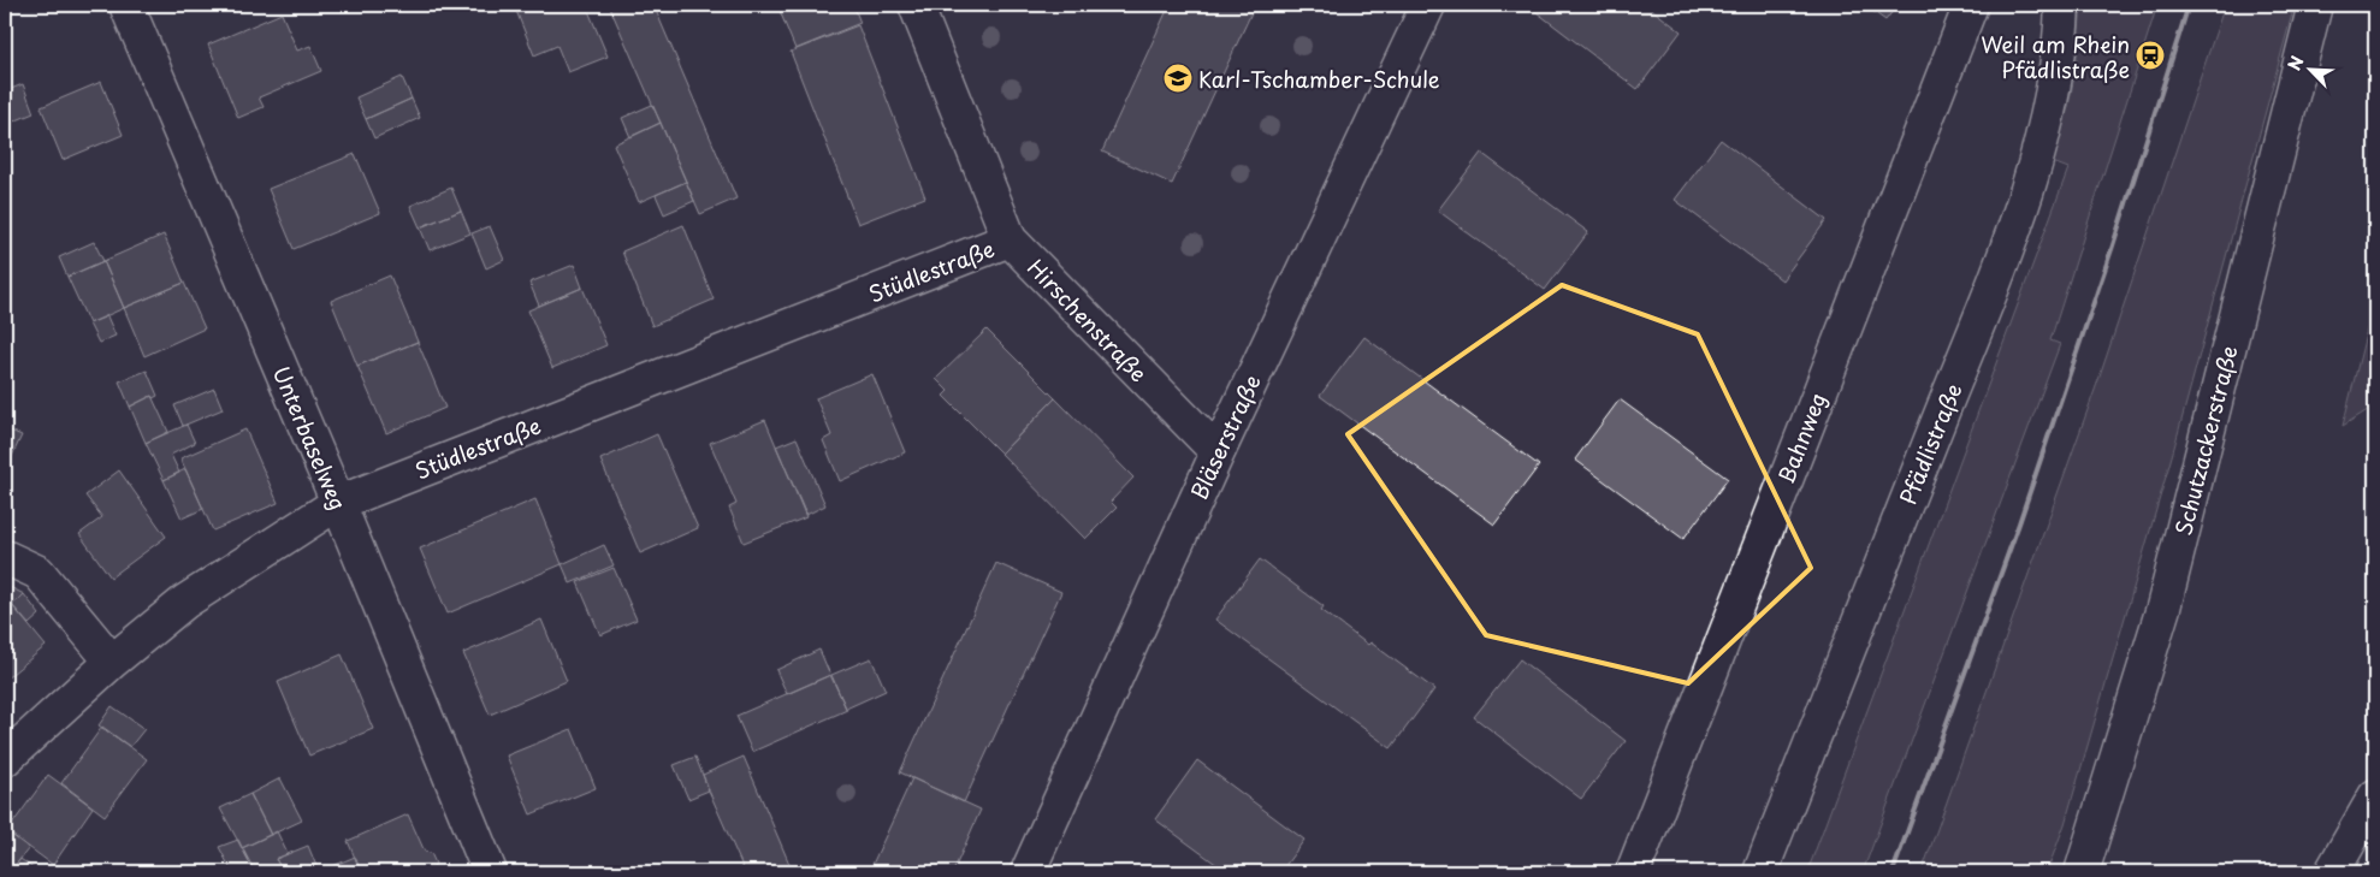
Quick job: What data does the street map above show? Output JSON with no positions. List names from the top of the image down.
{
  "streets": {
    "street": [
      "Stüdlestraße",
      "Hirschenstraße",
      "Bläserstraße",
      "Unterbaselweg",
      "Bahnweg",
      "Schutzackerstraße",
      "Pfädlistraße"
    ]
  },
  "crossings": [
    ["Stüdlestraße", "Hirschenstraße"],
    ["Stüdlestraße", "Unterbaselweg"],
    ["Hirschenstraße", "Bläserstraße"]
  ],
  "places": {
    "station": ["Weil am Rhein Pfädlistraße"],
    "school or university": ["Karl-Tschamber-Schule"]
  },
  "north": "top left"
}
